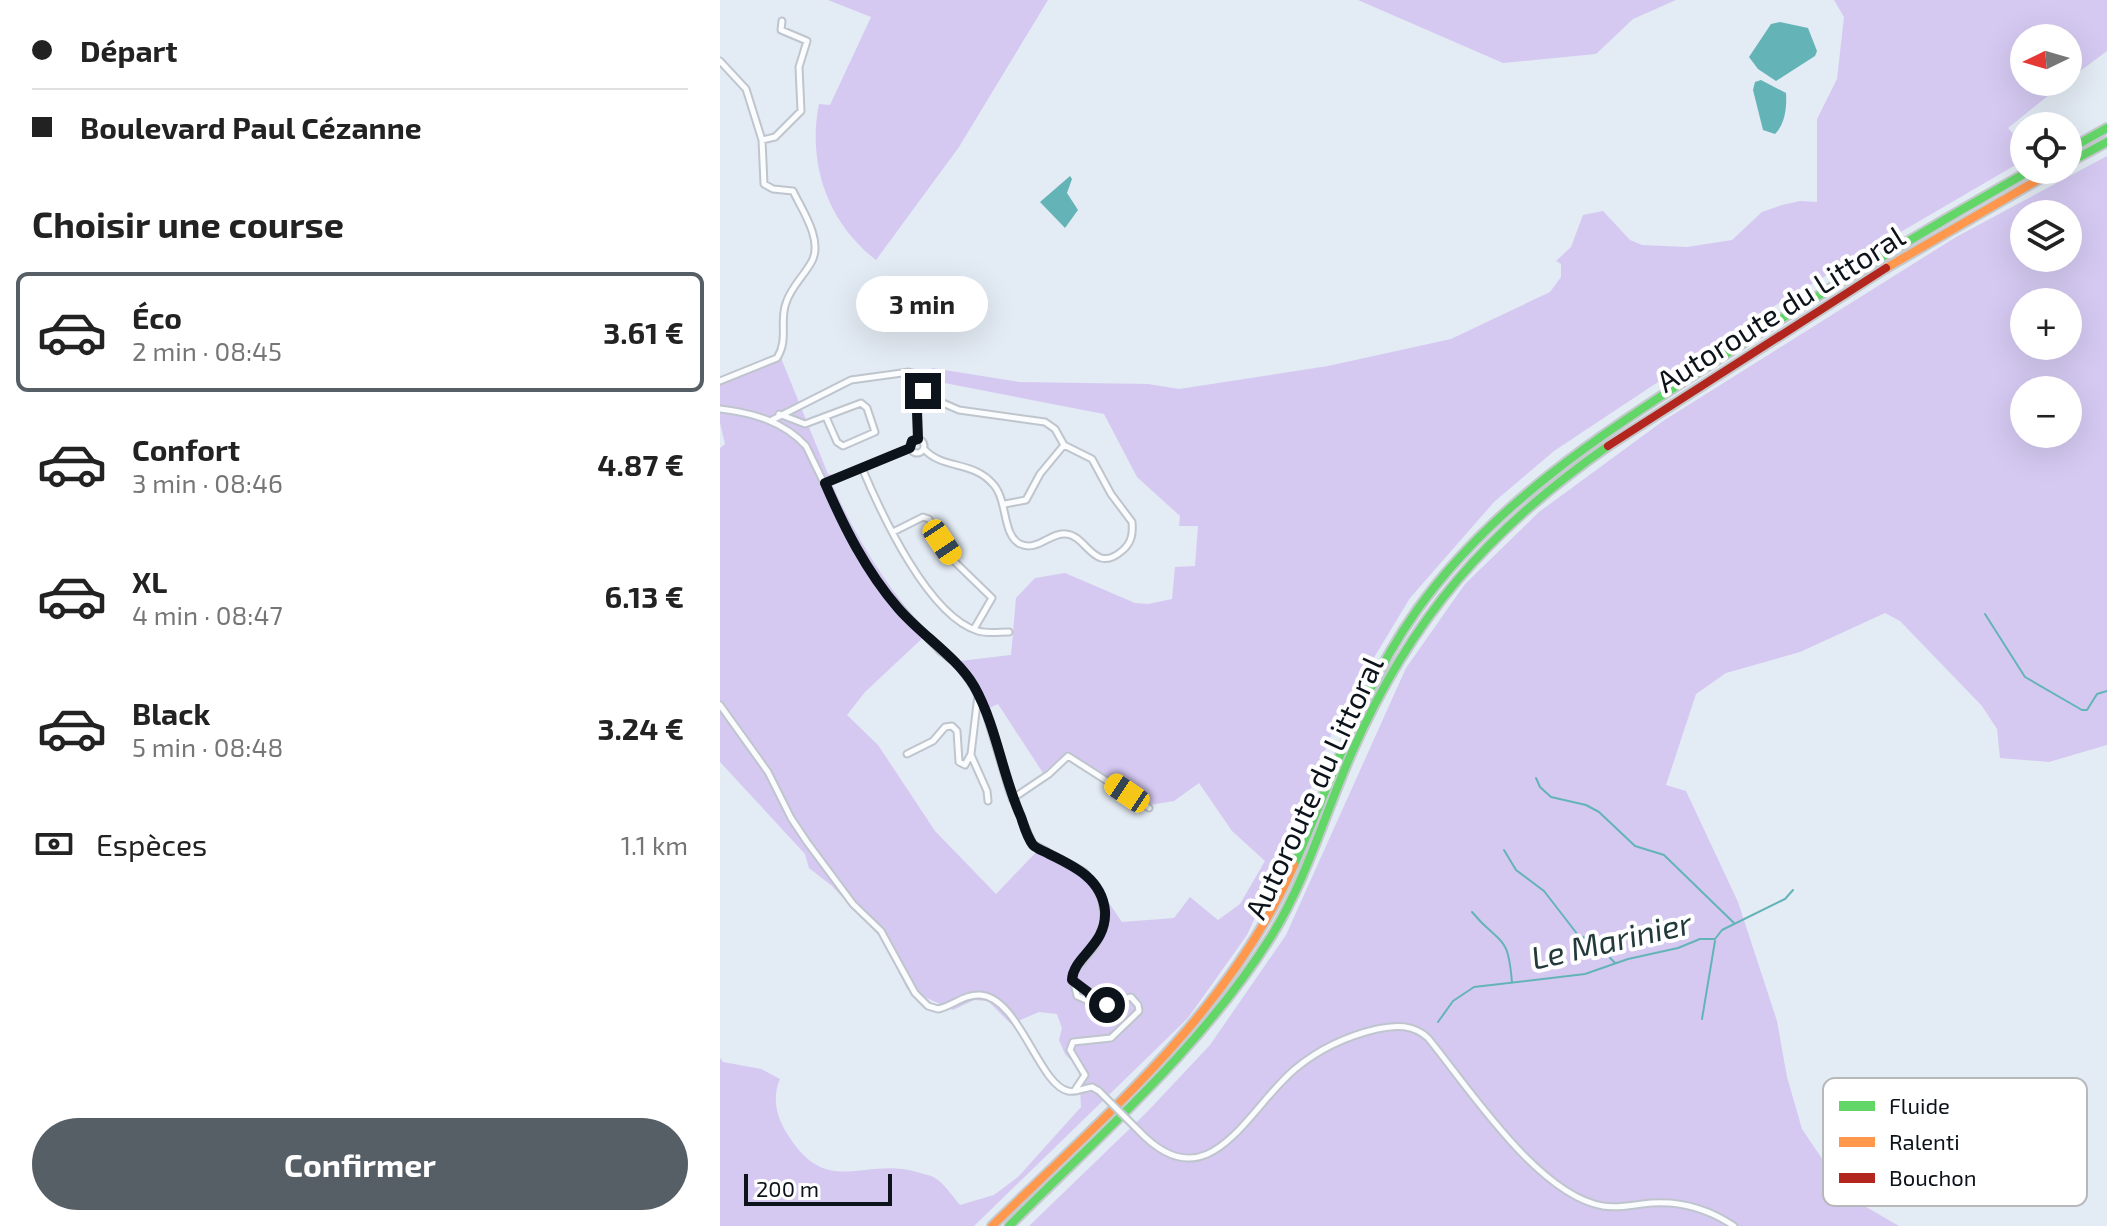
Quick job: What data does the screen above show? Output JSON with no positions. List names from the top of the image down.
{
  "streets": {
    "highway": ["Autoroute du Littoral"]
  },
  "water": ["Le Marinier"],
  "legend": ["Fluide", "Ralenti", "Bouchon"],
  "scale_bar": "200 m",
  "north": "left",
  "page": {
    "banner": ["Départ", "Boulevard Paul Cézanne"],
    "map_buttons": ["+", "−"],
    "heading": "Choisir une course",
    "list": [
      {
        "name": "Éco",
        "note": "2 min · 08:45",
        "value": "3.61 €"
      },
      {
        "name": "Confort",
        "note": "3 min · 08:46",
        "value": "4.87 €"
      },
      {
        "name": "XL",
        "note": "4 min · 08:47",
        "value": "6.13 €"
      },
      {
        "name": "Black",
        "note": "5 min · 08:48",
        "value": "3.24 €"
      }
    ],
    "bubble": "3 min",
    "pay": ["Espèces", "1.1 km"],
    "buttons": "Confirmer",
    "scale": "200 m"
  }
}
